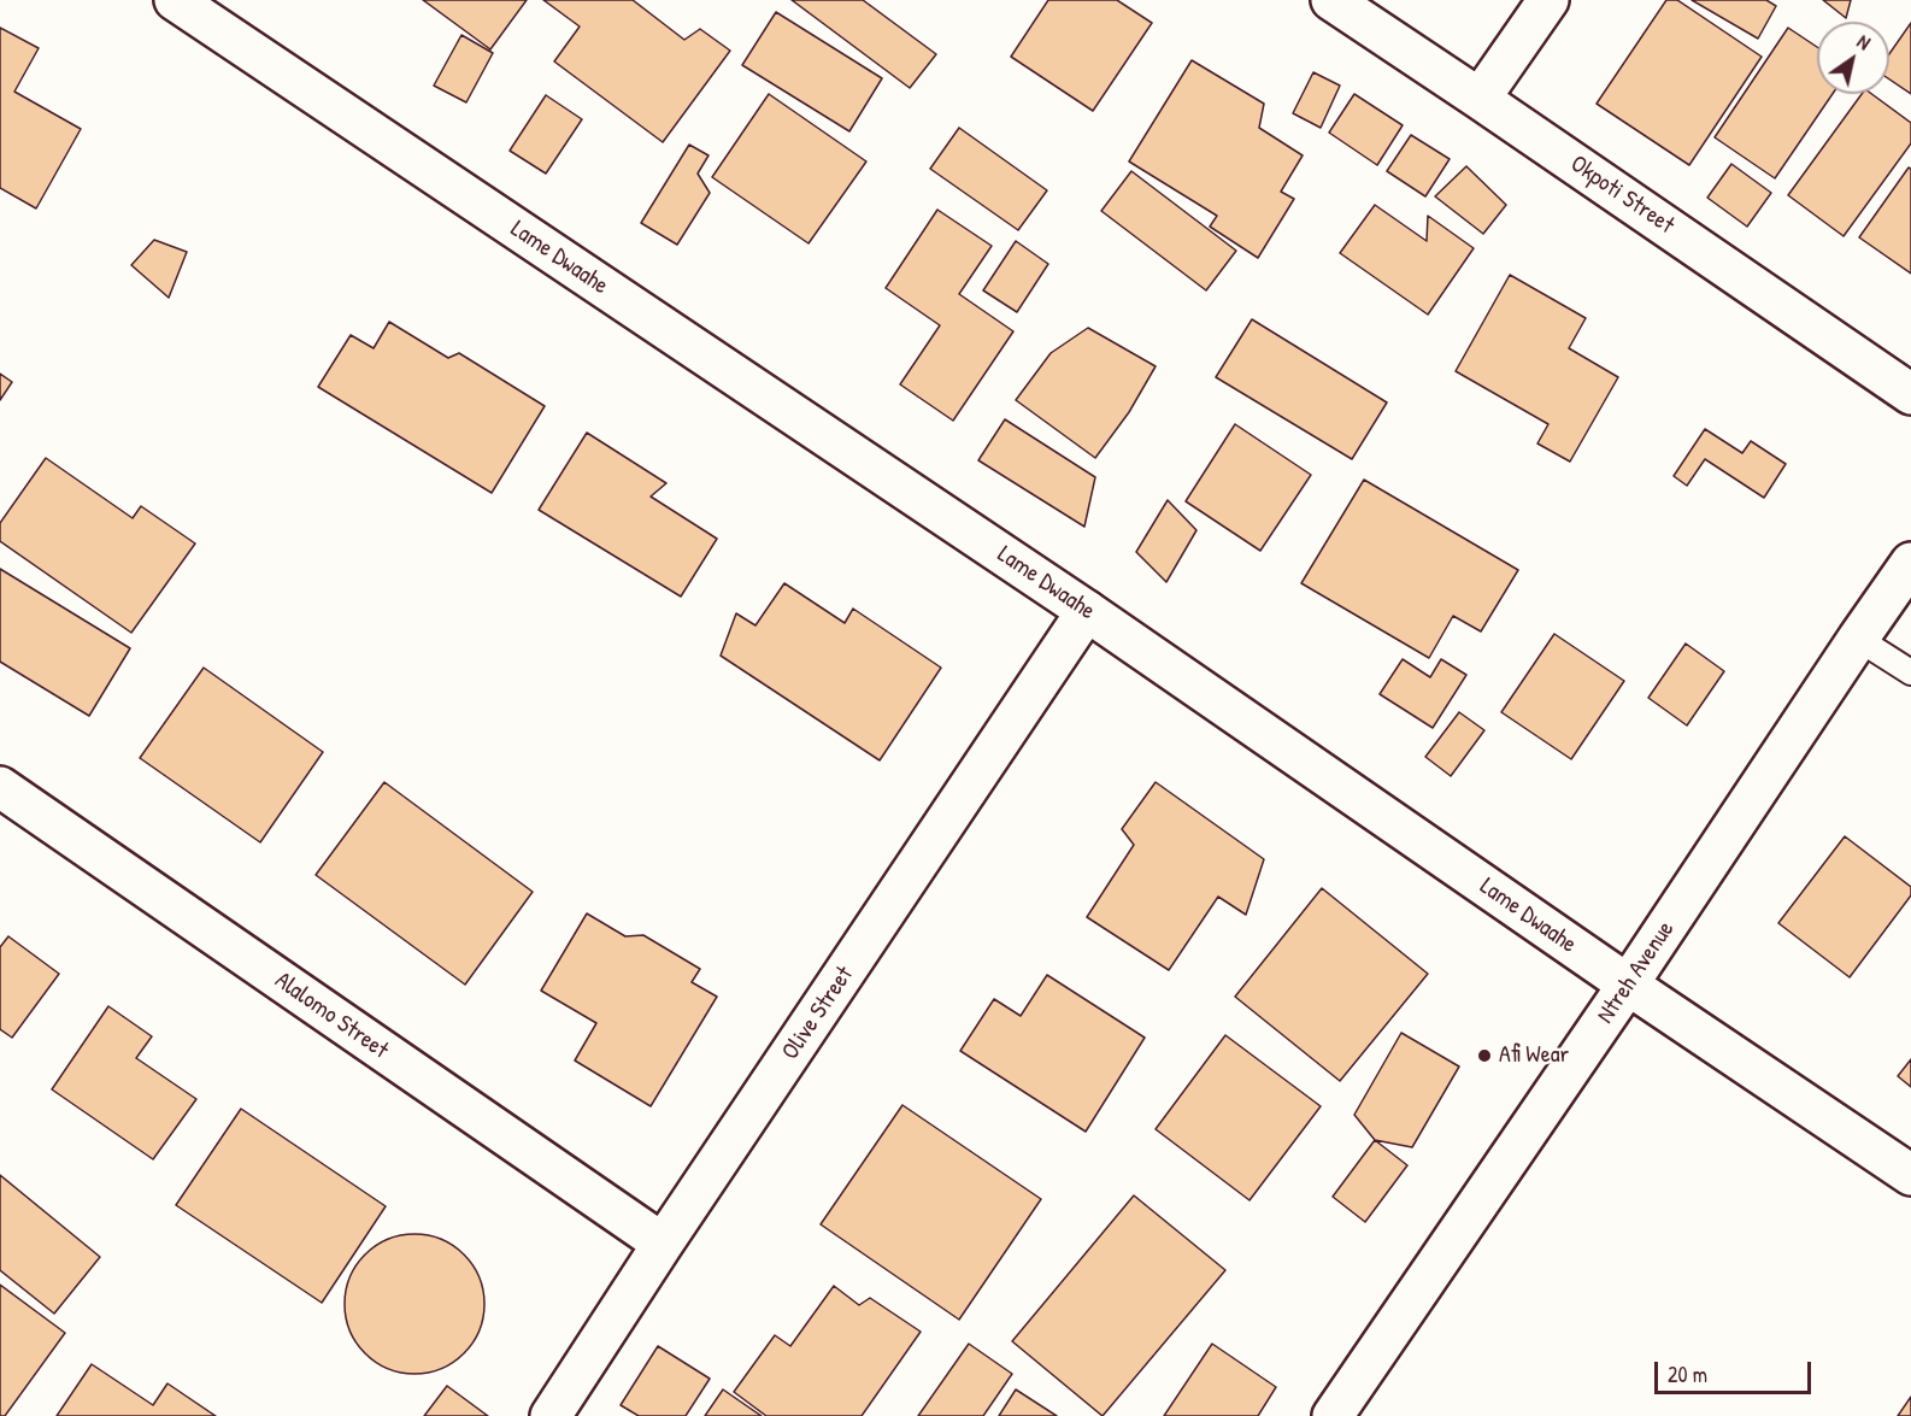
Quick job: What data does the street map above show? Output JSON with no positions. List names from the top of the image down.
{
  "streets": {
    "street": [
      "Okpoti Street",
      "Lame Dwaahe",
      "Ntreh Avenue",
      "Olive Street",
      "Alalomo Street"
    ]
  },
  "crossings": [
    ["Lame Dwaahe", "Ntreh Avenue"],
    ["Lame Dwaahe", "Olive Street"],
    ["Olive Street", "Alalomo Street"]
  ],
  "places": ["Afi Wear"],
  "scale_bar": "20 m",
  "north": "top right"
}
